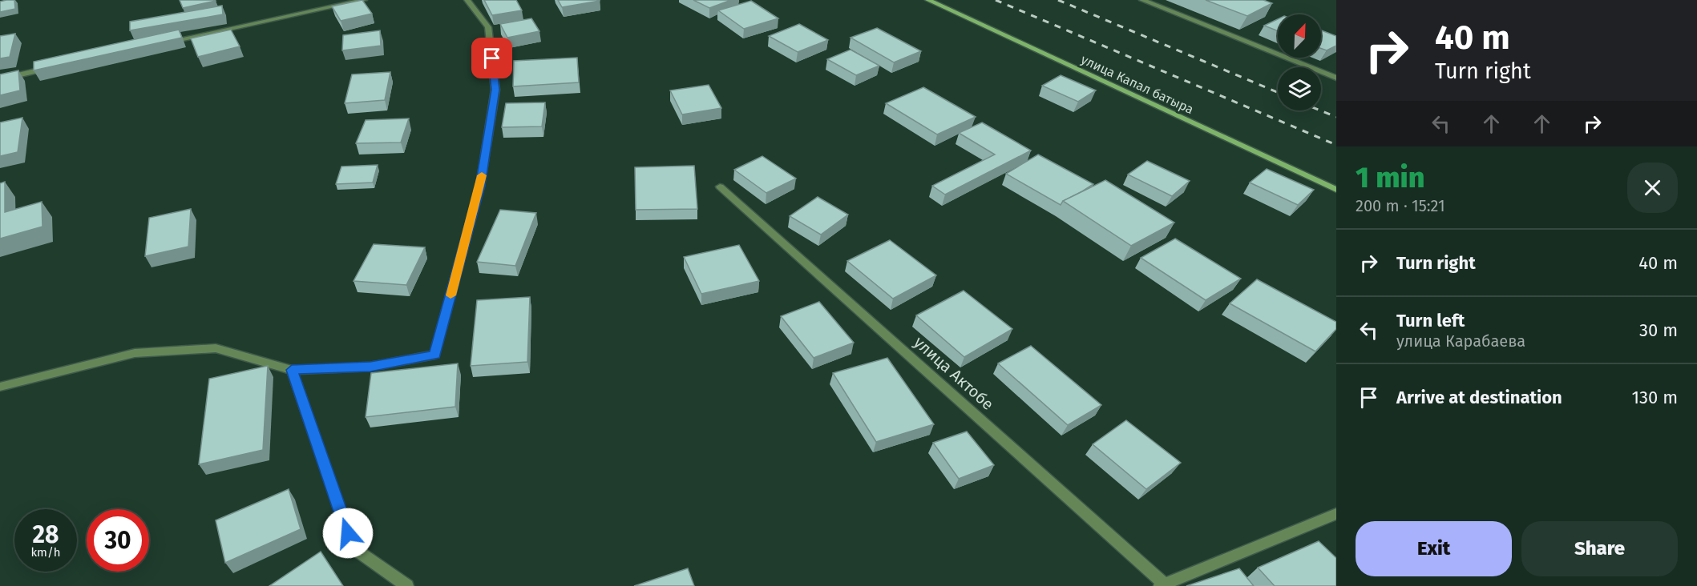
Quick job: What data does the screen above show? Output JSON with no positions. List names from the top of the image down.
{
  "streets": {
    "main road": ["улица Капал батыра"],
    "street": ["улица Актобе"]
  },
  "north": "top right",
  "page": {
    "turn": ["40 m", "Turn right"],
    "heading": ["1 min", "200 m · 15:21"],
    "list": [
      {
        "name": "Turn right",
        "value": "40 m"
      },
      {
        "name": "Turn left",
        "note": "улица Карабаева",
        "value": "30 m"
      },
      {
        "name": "Arrive at destination",
        "value": "130 m"
      }
    ],
    "speed": "28 km/h",
    "limit": "30",
    "buttons": ["Exit", "Share"]
  }
}
